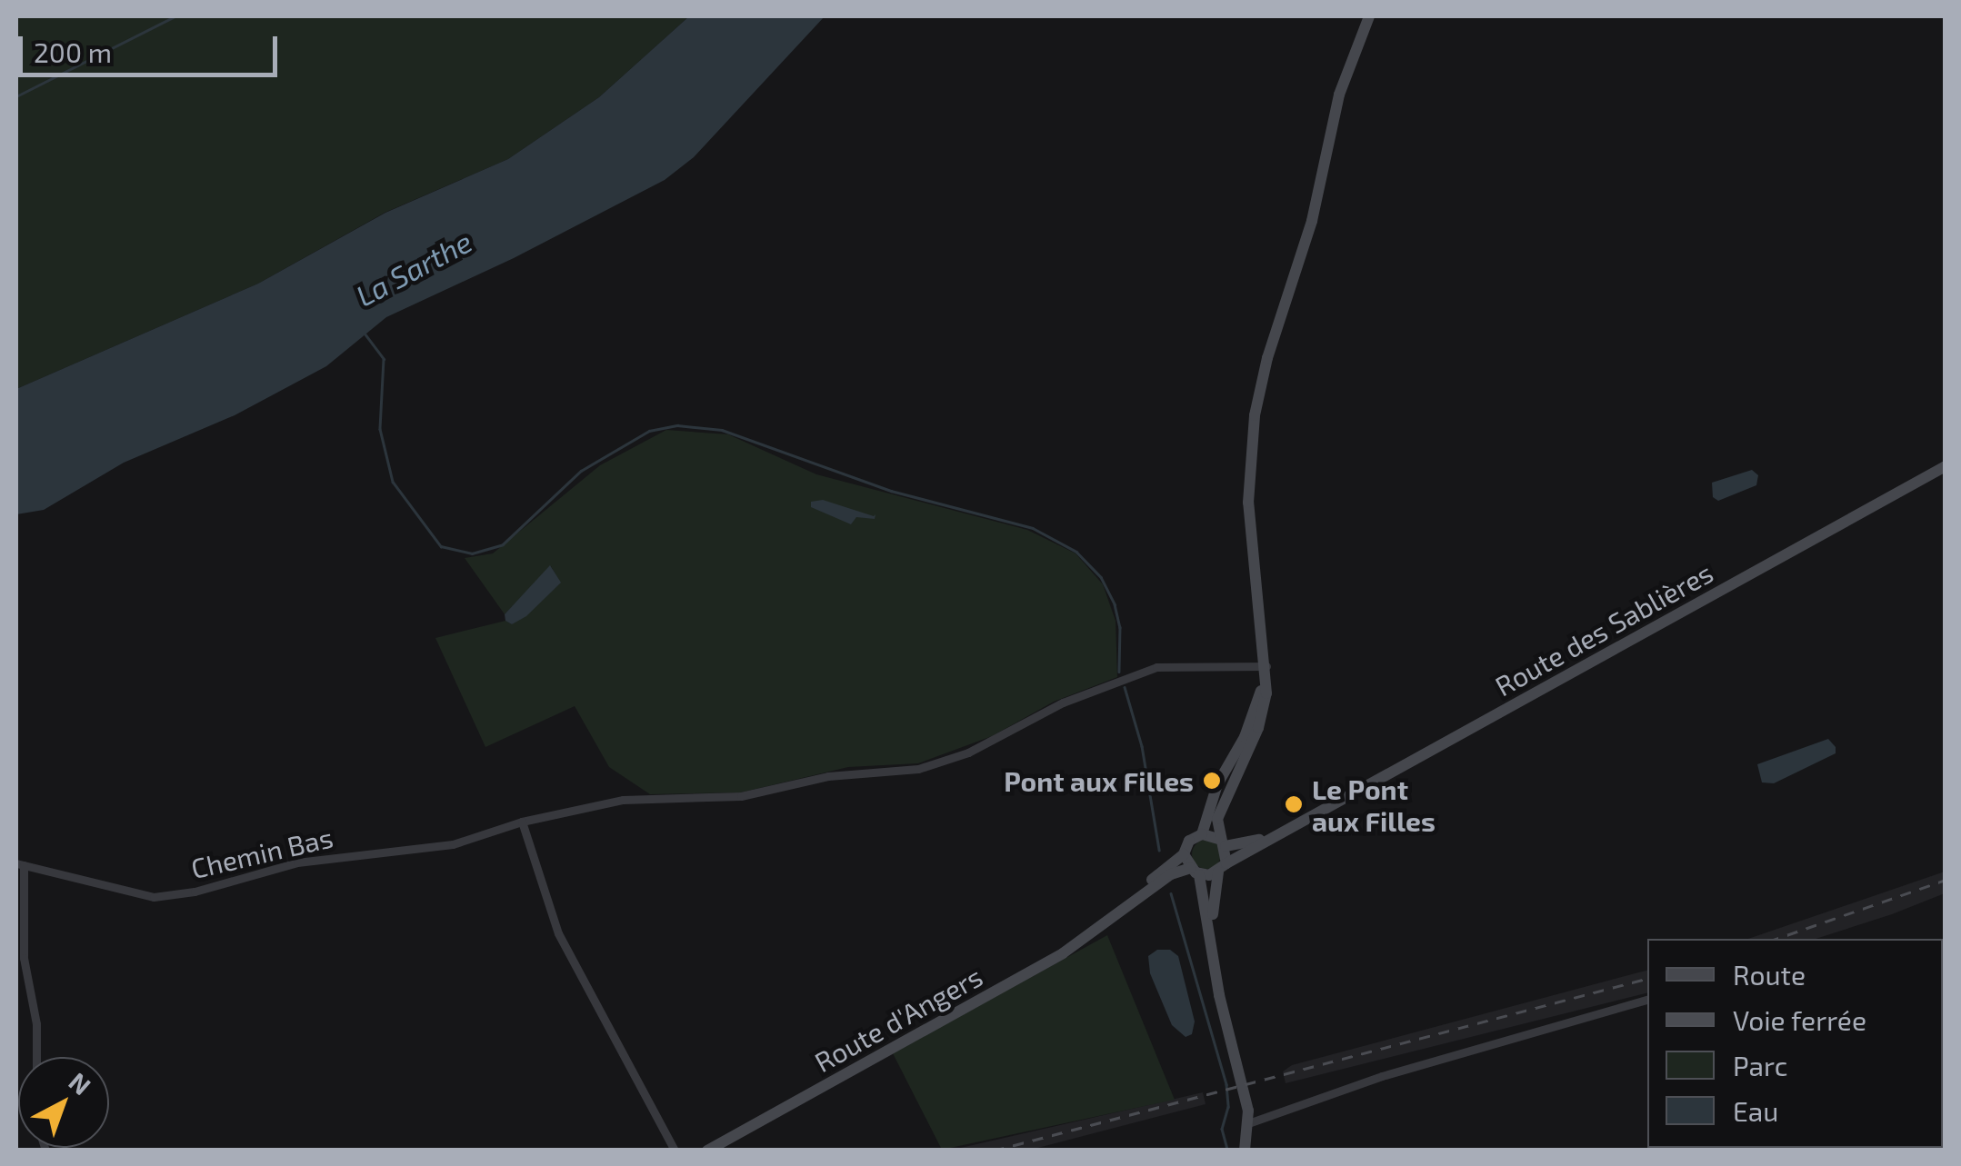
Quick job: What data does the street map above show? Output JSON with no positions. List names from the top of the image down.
{
  "streets": {
    "street": ["Route des Sablières", "Chemin Bas", "Route d'Angers"]
  },
  "crossings": [
    ["Route des Sablières", "Route d'Angers"]
  ],
  "water": ["La Sarthe"],
  "places": ["Pont aux Filles", "Le Pont aux Filles"],
  "legend": [
    "Route",
    "Voie ferrée",
    "Parc",
    "Eau"
  ],
  "scale_bar": "200 m",
  "north": "top right"
}
